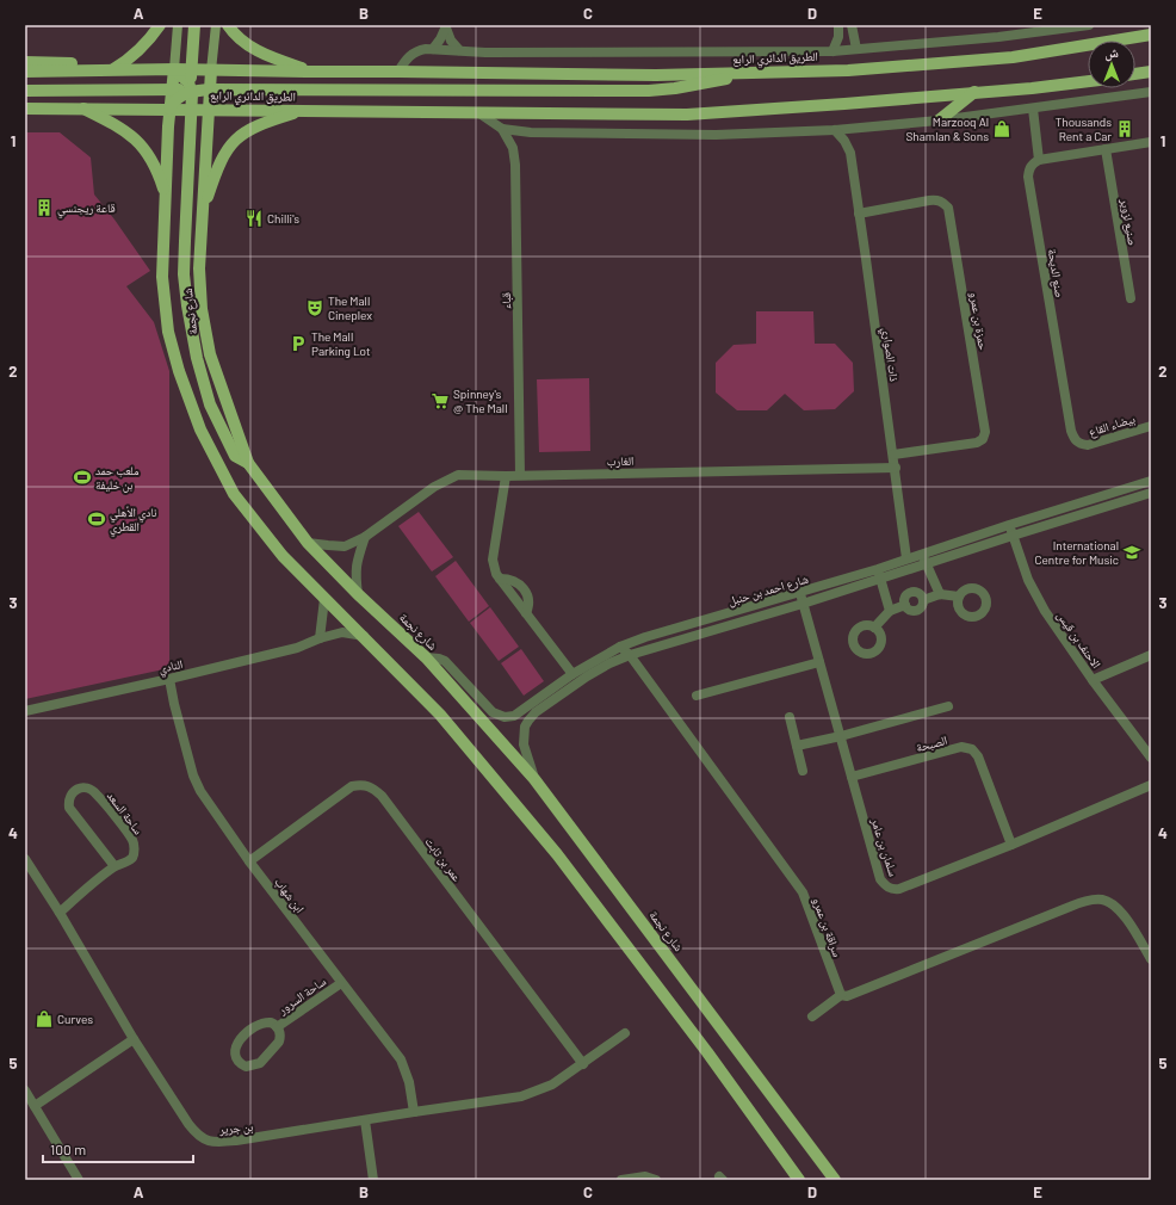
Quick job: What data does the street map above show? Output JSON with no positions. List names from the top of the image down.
{
  "streets": {
    "main road": ["الطريق الدائري الرابع", "شارع نجمة"],
    "street": [
      "صنيع لزوير",
      "صنع الديحة",
      "قباء",
      "حمزة بن عمرو",
      "ذات الصواري",
      "بيضاء القاع",
      "الغارب",
      "شارع احمد بن حنبل",
      "الاحنف بن قيس",
      "النادي",
      "الصبحة",
      "ساحة السعد",
      "سلمان بن عامر",
      "عمر بن ثابت",
      "ابن شهاب",
      "سراقة بن عمرو",
      "ساحة السرور",
      "بن جرير"
    ]
  },
  "crossings": [
    ["الطريق الدائري الرابع", "شارع نجمة"],
    ["صنع الديحة", "بيضاء القاع"],
    ["قباء", "الغارب"],
    ["شارع نجمة", "الغارب"],
    ["شارع نجمة", "شارع احمد بن حنبل"],
    ["شارع نجمة", "النادي"],
    ["حمزة بن عمرو", "ذات الصواري"],
    ["ذات الصواري", "الغارب"],
    ["ذات الصواري", "شارع احمد بن حنبل"],
    ["شارع احمد بن حنبل", "الاحنف بن قيس"],
    ["شارع احمد بن حنبل", "سلمان بن عامر"],
    ["شارع احمد بن حنبل", "سراقة بن عمرو"],
    ["النادي", "ابن شهاب"],
    ["الصبحة", "سلمان بن عامر"],
    ["ساحة السعد", "بن جرير"],
    ["عمر بن ثابت", "ابن شهاب"],
    ["عمر بن ثابت", "بن جرير"],
    ["ابن شهاب", "ساحة السرور"],
    ["ابن شهاب", "بن جرير"]
  ],
  "places": {
    "shop": ["Marzooq Al Shamlan & Sons", "Curves"],
    "building": ["Thousands Rent a Car", "قاعة ريجنسي"],
    "restaurant": ["Chilli's"],
    "theatre": ["The Mall Cineplex"],
    "parking": ["The Mall Parking Lot"],
    "supermarket": ["Spinney's @ The Mall"],
    "sports": ["ملعب حمد بن خليفة", "نادي الأهلي القطري"],
    "school or university": ["International Centre for Music"]
  },
  "scale_bar": "100 m",
  "north": "top",
  "grid": {
    "columns": [
      "A",
      "B",
      "C",
      "D",
      "E"
    ],
    "rows": [
      "1",
      "2",
      "3",
      "4",
      "5"
    ]
  }
}
